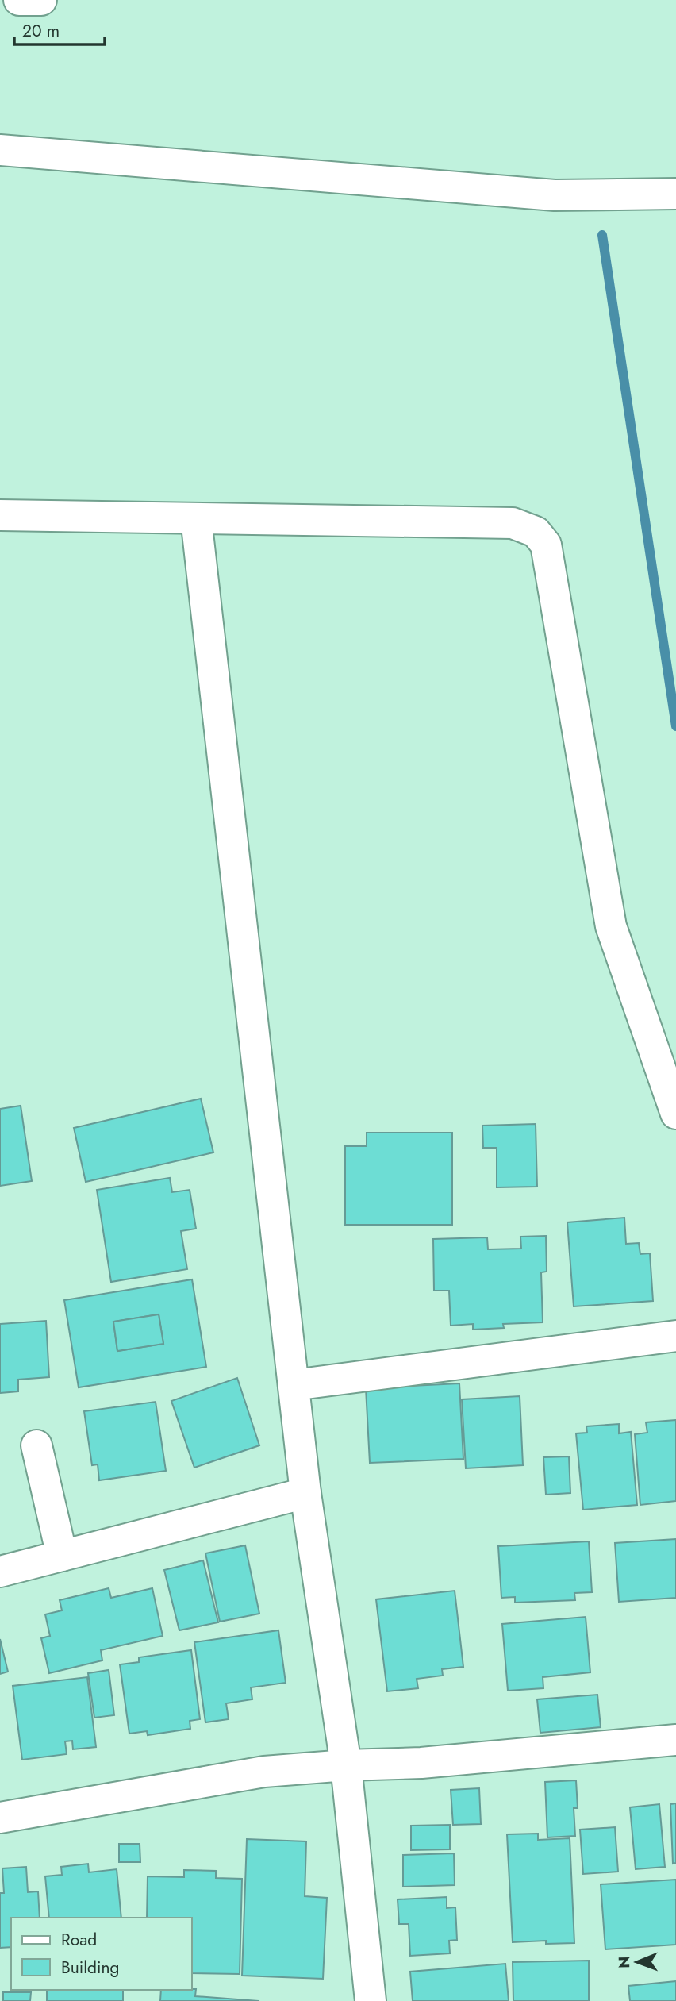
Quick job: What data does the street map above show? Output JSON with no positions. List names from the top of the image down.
{
  "legend": ["Road", "Building"],
  "scale_bar": "20 m",
  "north": "left"
}
